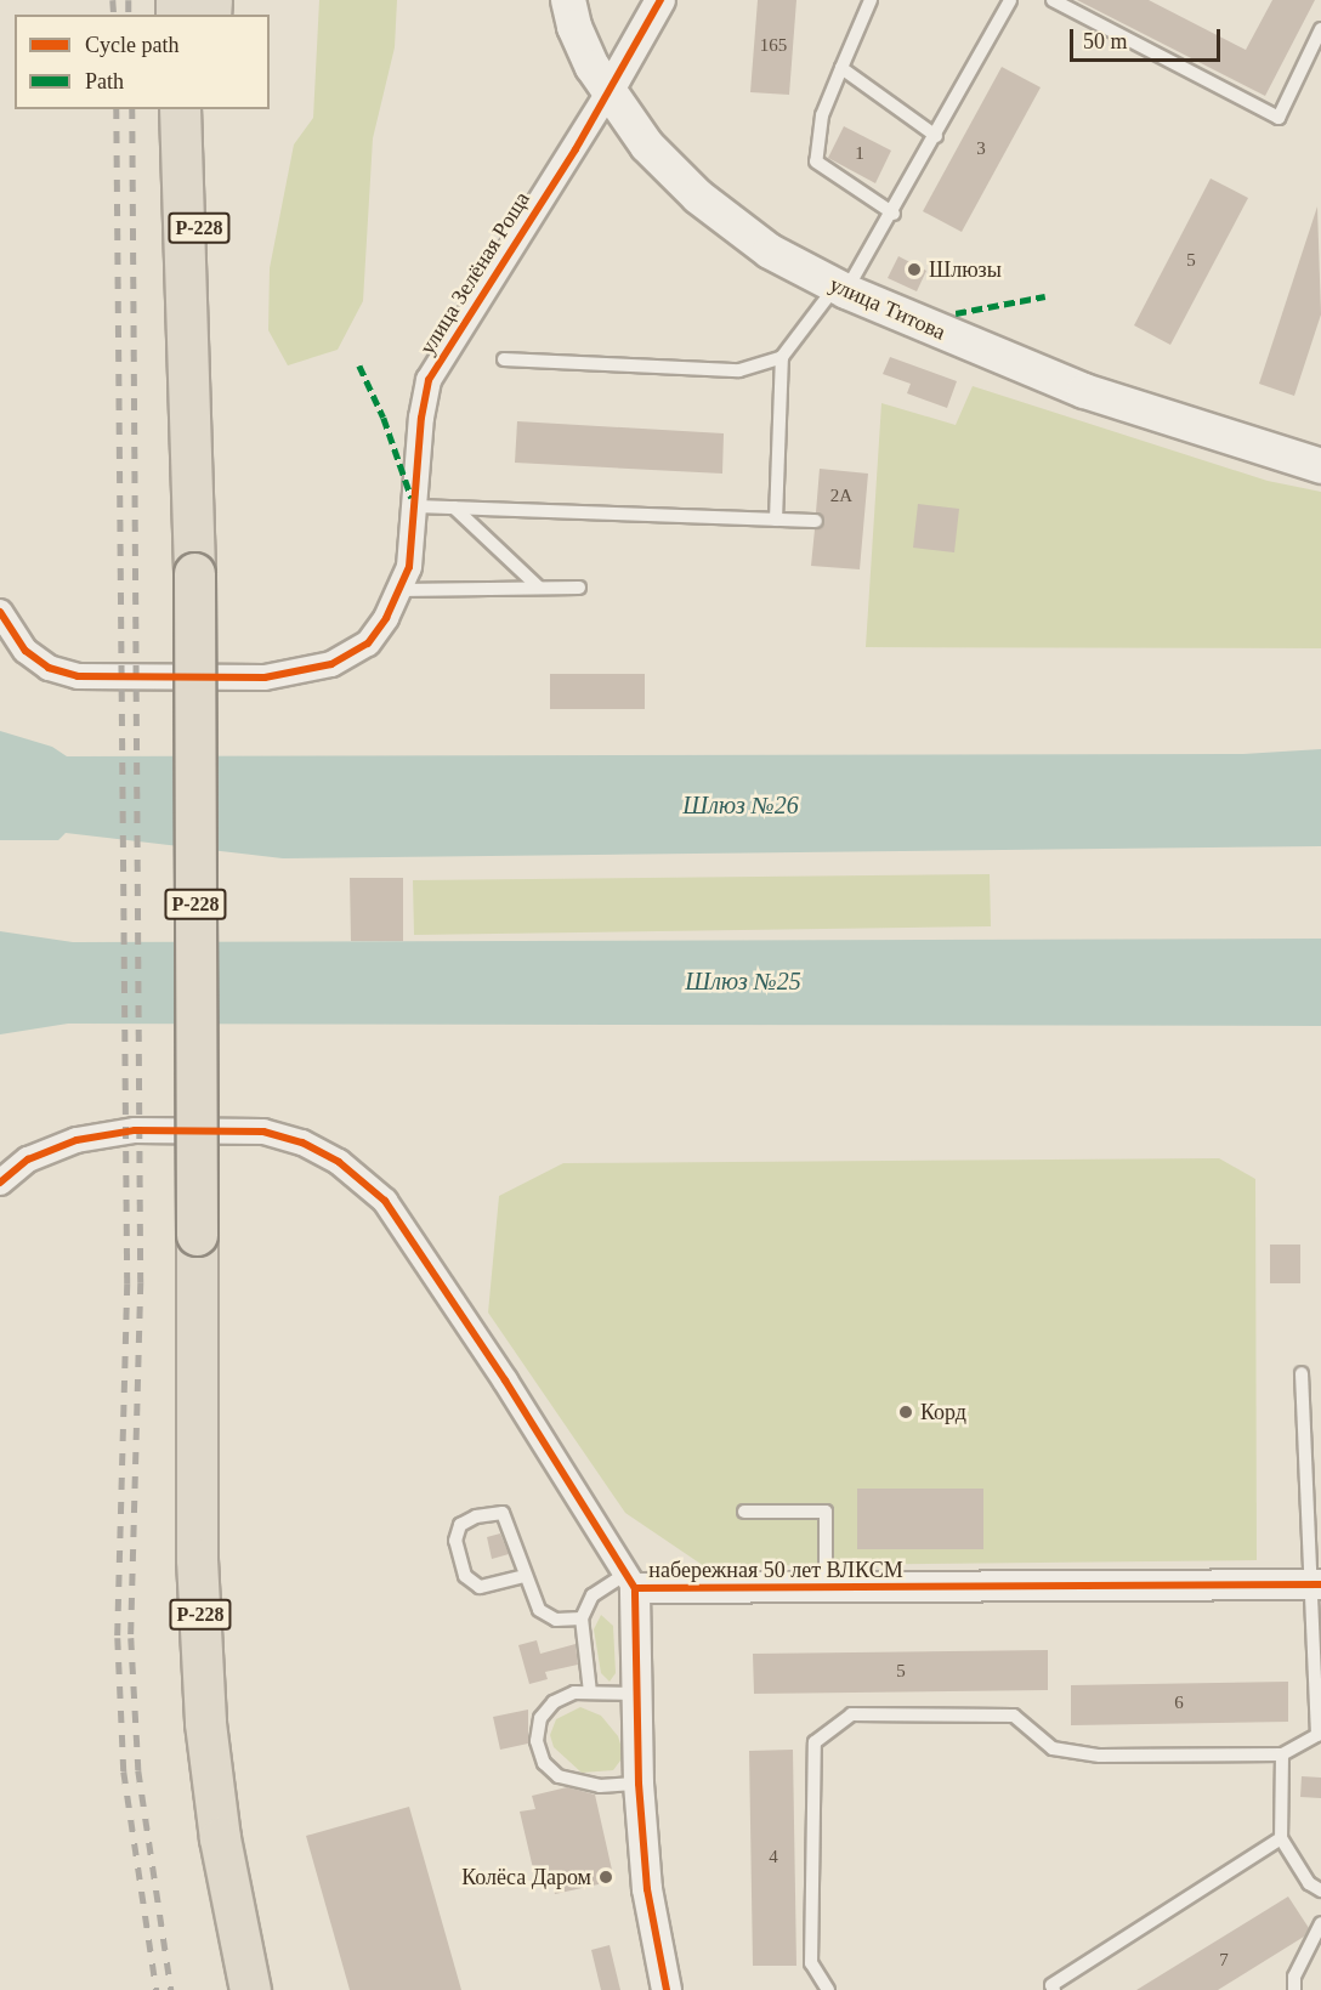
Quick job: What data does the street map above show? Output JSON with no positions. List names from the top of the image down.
{
  "streets": {
    "highway": ["Р-228"],
    "main road": ["улица Титова"],
    "street": ["улица Зелёная Роща", "набережная 50 лет ВЛКСМ"]
  },
  "crossings": [
    ["улица Зелёная Роща", "улица Титова"]
  ],
  "water": ["Шлюз №26", "Шлюз №25"],
  "places": ["Шлюзы", "Корд", "Колёса Даром"],
  "house_numbers": [
    "165",
    "3",
    "1",
    "5",
    "2А",
    "5",
    "6",
    "4",
    "7"
  ],
  "legend": ["Cycle path", "Path"],
  "scale_bar": "50 m"
}
